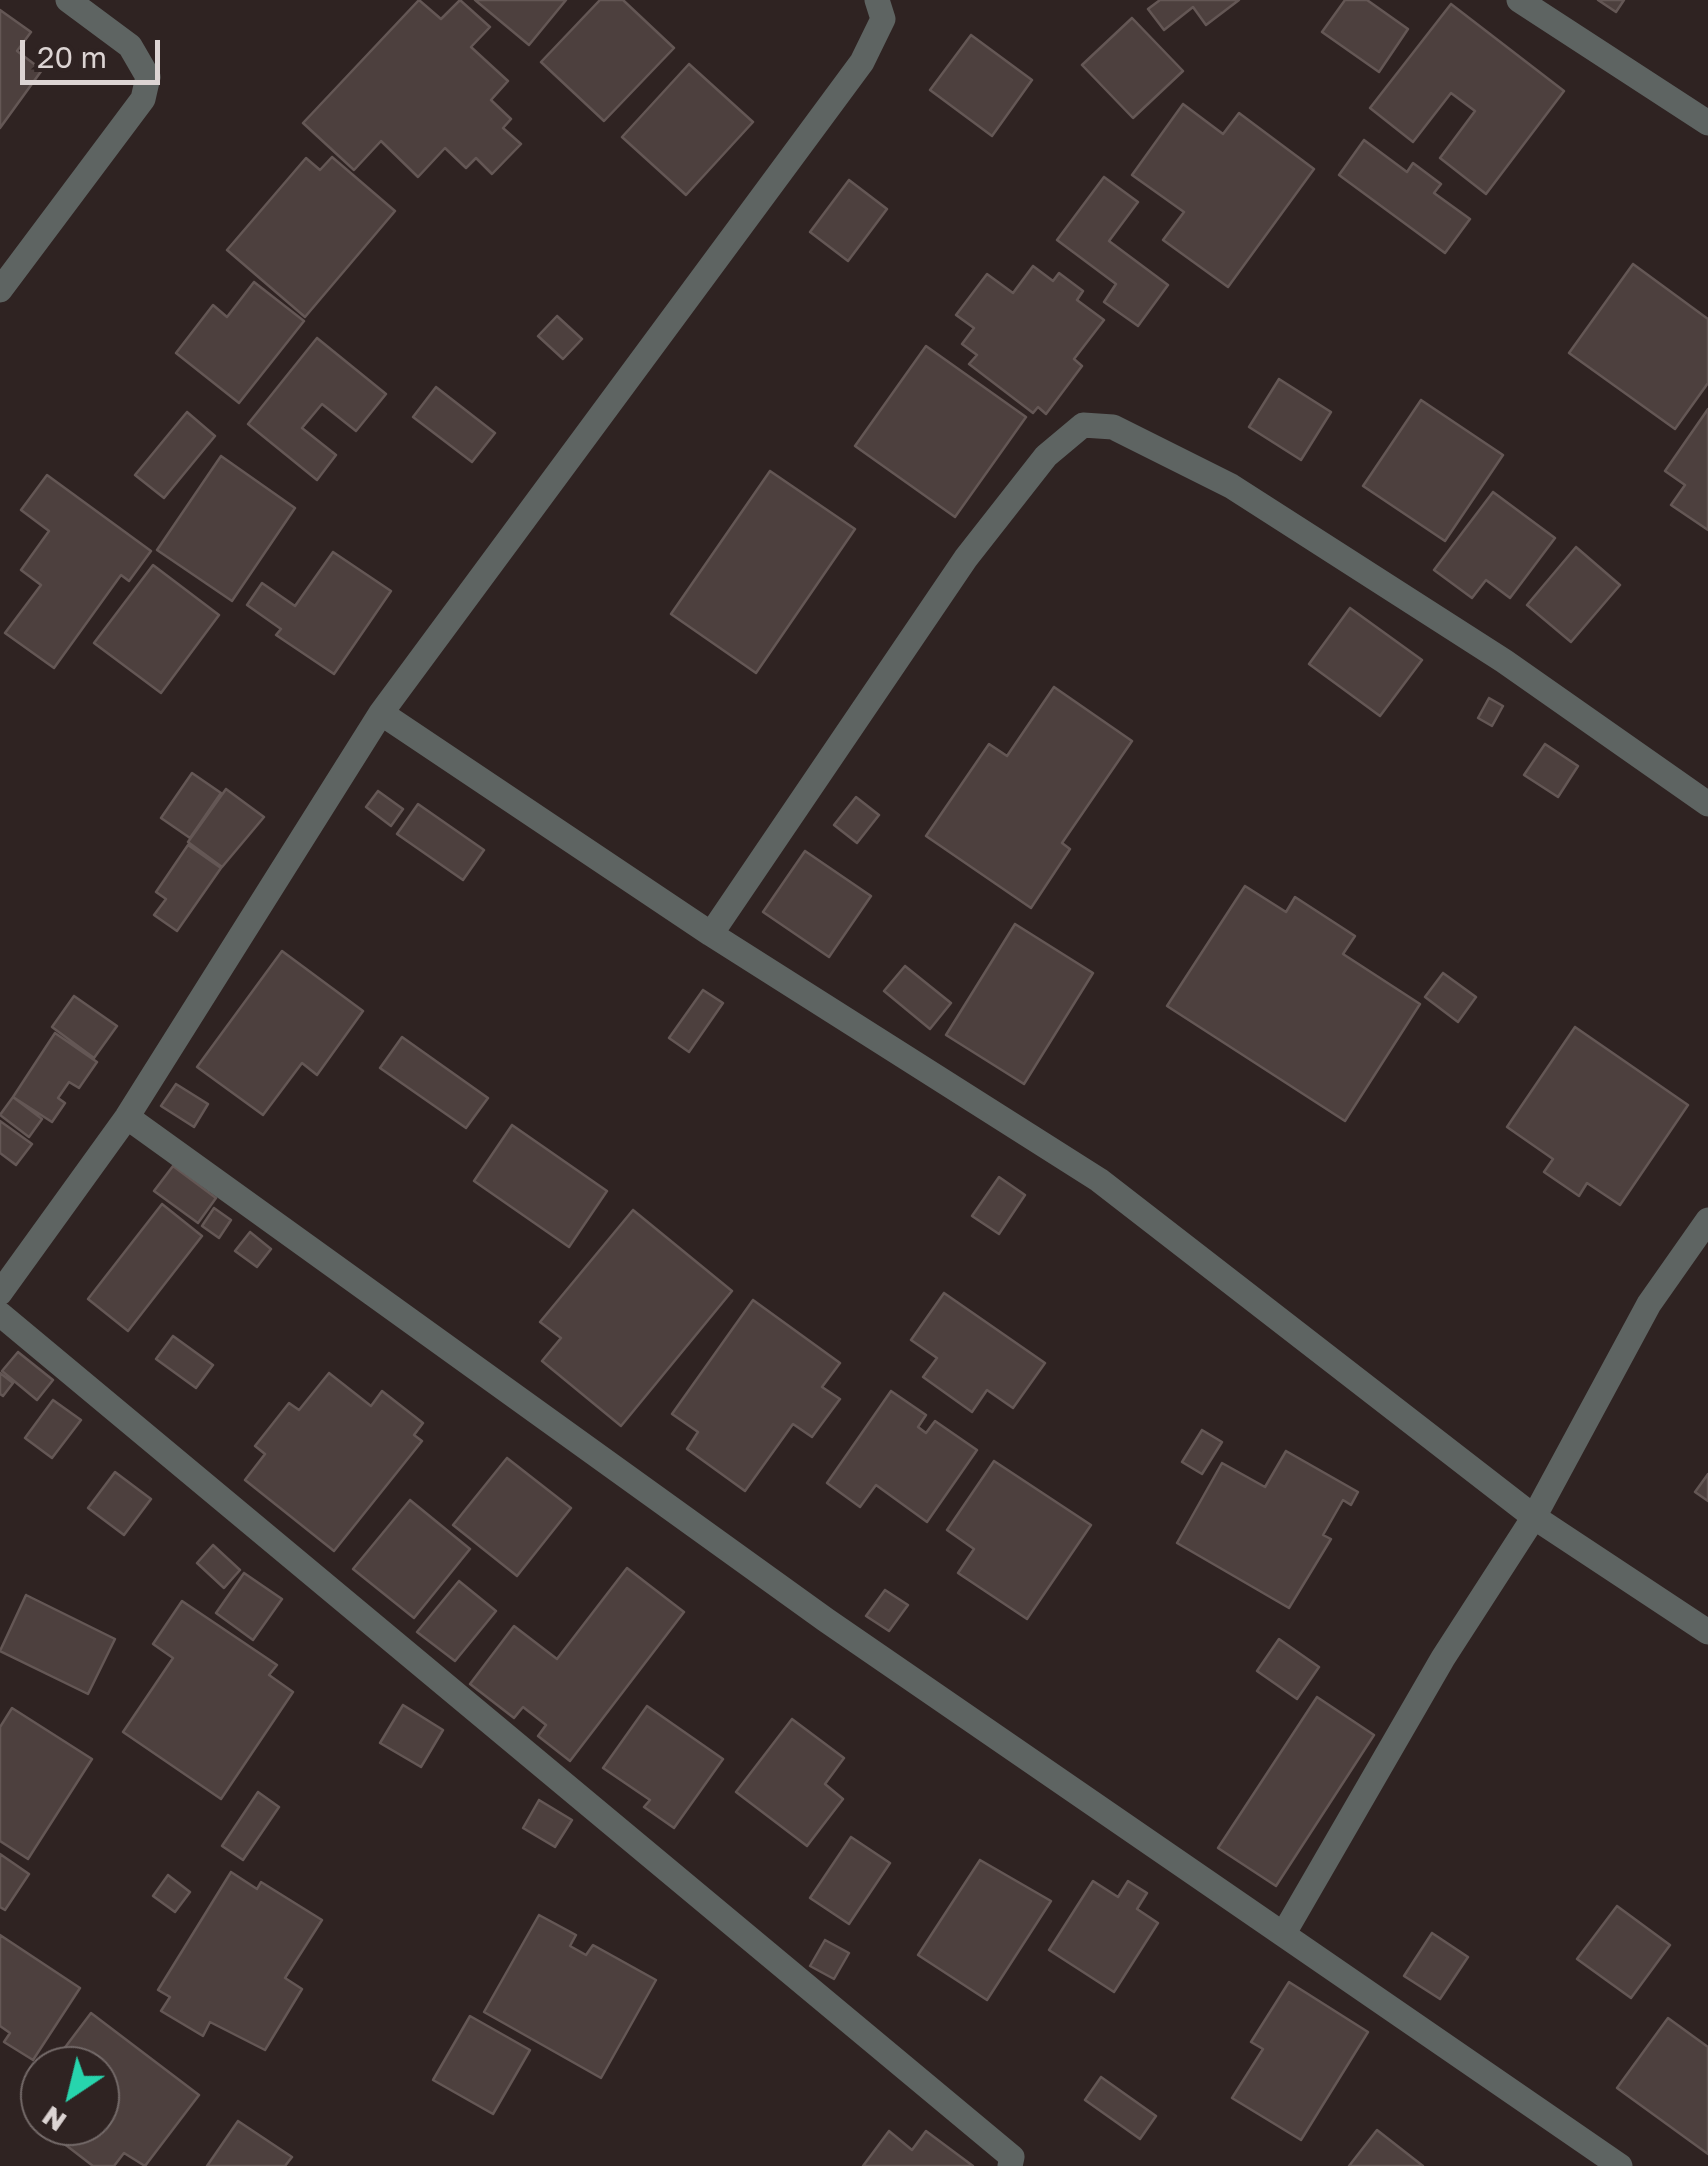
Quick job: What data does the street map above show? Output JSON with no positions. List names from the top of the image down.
{
  "scale_bar": "20 m",
  "north": "bottom left"
}
